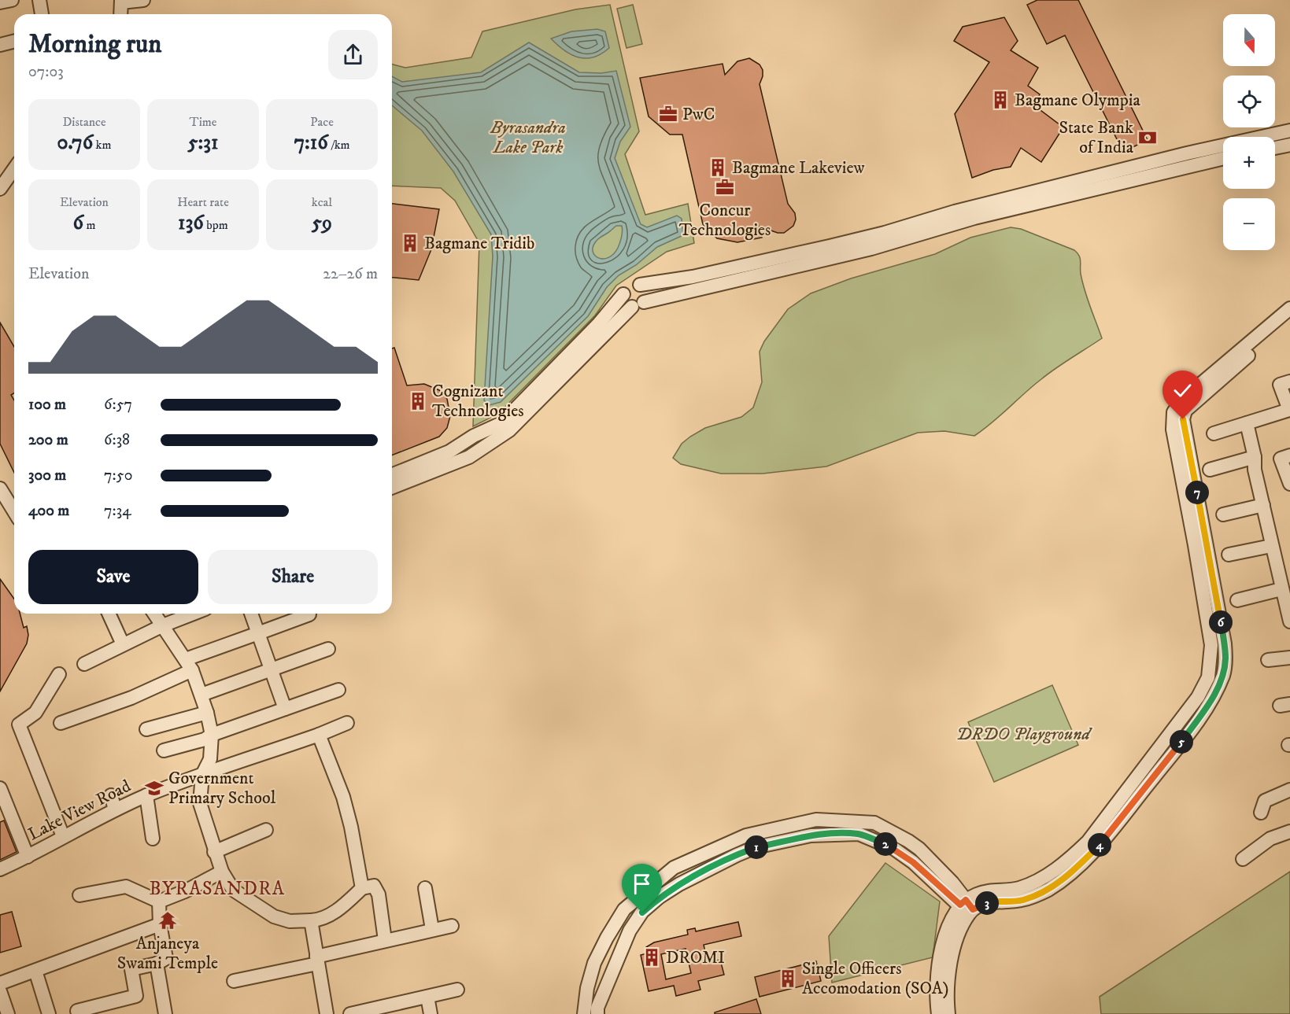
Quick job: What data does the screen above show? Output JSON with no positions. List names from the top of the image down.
{
  "streets": {
    "street": ["Lake View Road"]
  },
  "districts": ["BYRASANDRA"],
  "parks": ["Byrasandra Lake Park", "DRDO Playground"],
  "places": {
    "building": [
      "Bagmane Olympia",
      "Bagmane Lakeview",
      "Bagmane Tridib",
      "Cognizant Technologies",
      "DROMI",
      "Single Officers Accomodation (SOA)"
    ],
    "office": ["PwC", "Concur Technologies"],
    "bank": ["State Bank of India"],
    "school or university": ["Government Primary School"],
    "temple": ["Anjaneya Swami Temple"]
  },
  "north": "bottom",
  "page": {
    "map_buttons": ["+", "−"],
    "heading": ["Morning run", "07:03"],
    "stats": [
      ["Distance", "0.76 km"],
      ["Time", "5:31"],
      ["Pace", "7:16 /km"],
      ["Elevation", "6 m"],
      ["Heart rate", "136 bpm"],
      ["kcal", "59"]
    ],
    "chart": ["Elevation", "22–26 m"],
    "list": [
      {
        "name": "100 m",
        "note": "6:57"
      },
      {
        "name": "200 m",
        "note": "6:38"
      },
      {
        "name": "300 m",
        "note": "7:50"
      },
      {
        "name": "400 m",
        "note": "7:34"
      }
    ],
    "pins": [
      "7",
      "6",
      "5",
      "2",
      "4",
      "1",
      "3"
    ],
    "buttons": ["Save", "Share"]
  }
}
